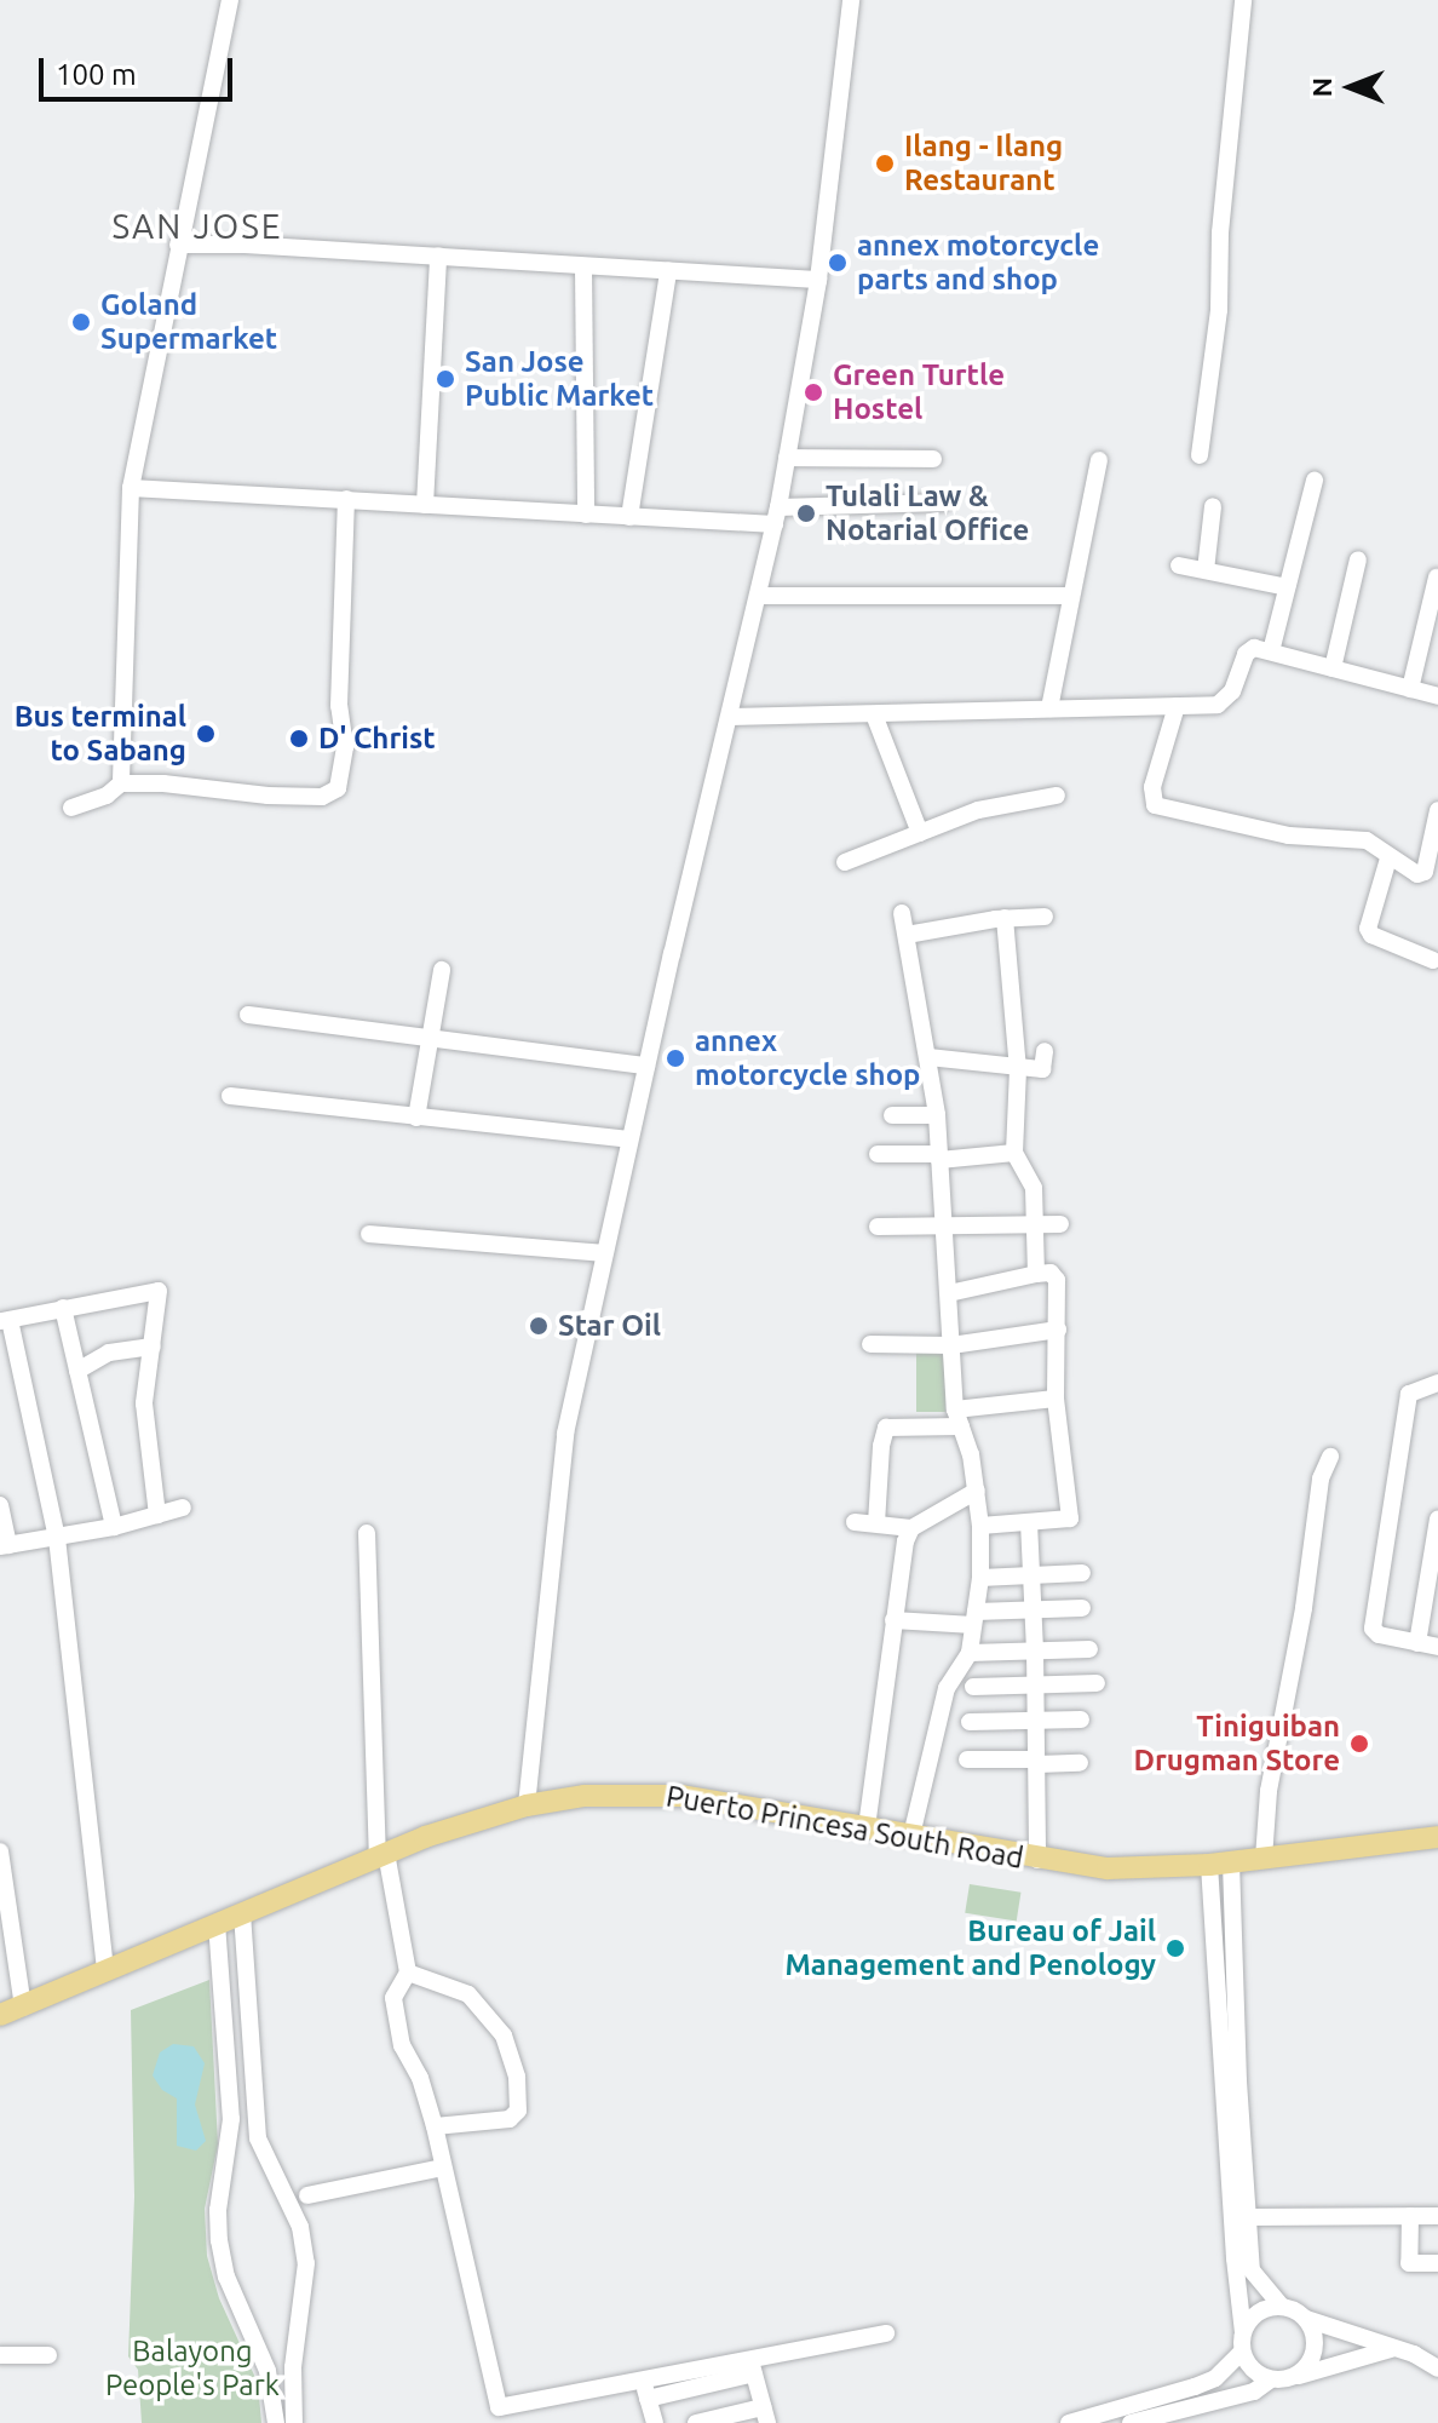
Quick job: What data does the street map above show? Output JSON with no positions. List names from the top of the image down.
{
  "streets": {
    "main road": ["Puerto Princesa South Road"]
  },
  "districts": ["SAN JOSE"],
  "parks": ["Balayong People's Park"],
  "places": [
    "Ilang - Ilang Restaurant",
    "annex motorcycle parts and shop",
    "Goland Supermarket",
    "San Jose Public Market",
    "Green Turtle Hostel",
    "Tulali Law & Notarial Office",
    "Bus terminal to Sabang",
    "D' Christ",
    "annex motorcycle shop",
    "Star Oil",
    "Tiniguiban Drugman Store",
    "Bureau of Jail Management and Penology"
  ],
  "scale_bar": "100 m",
  "north": "left"
}
